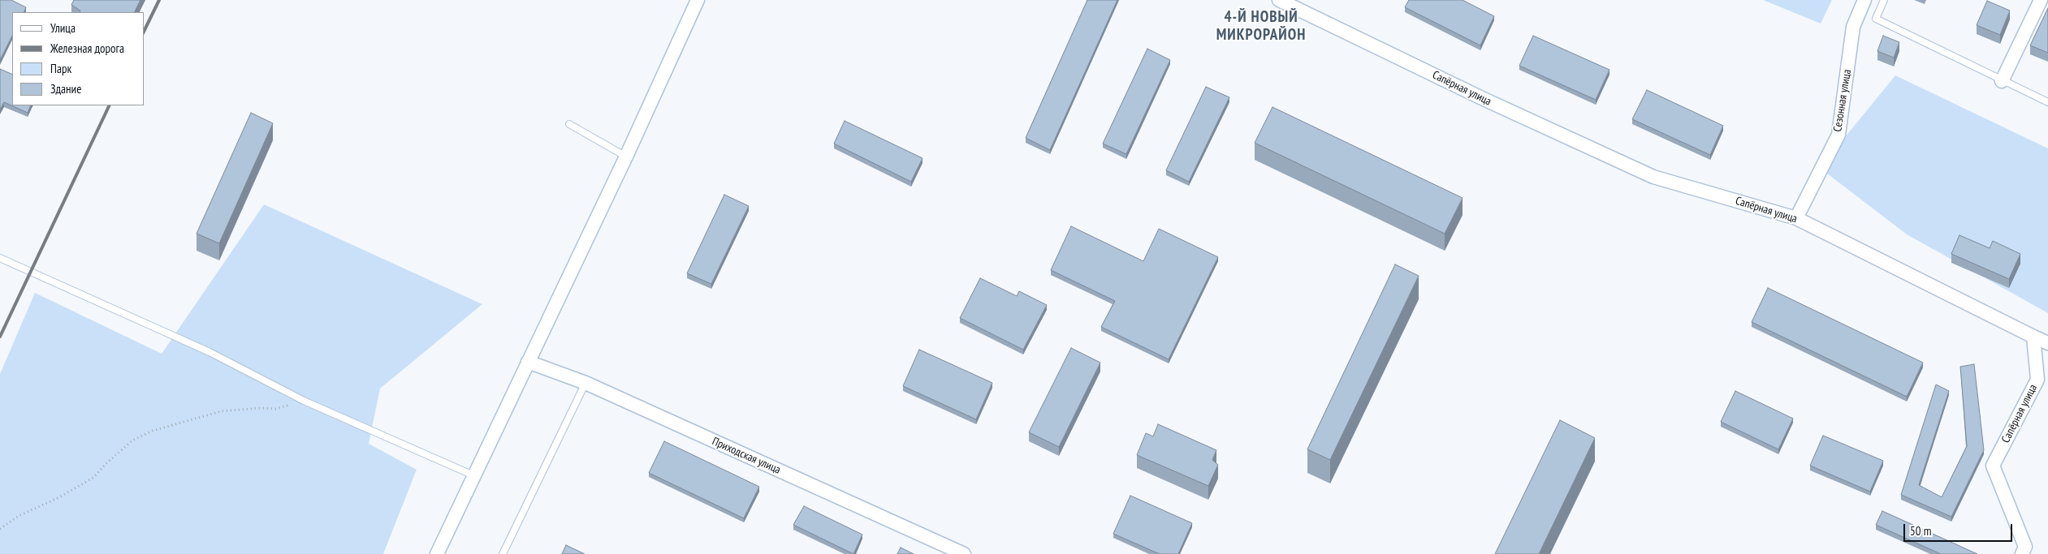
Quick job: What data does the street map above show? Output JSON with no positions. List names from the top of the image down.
{
  "streets": {
    "street": ["Сапёрная улица", "Сезонная улица", "Приходская улица"]
  },
  "crossings": [
    ["Сапёрная улица", "Сезонная улица"]
  ],
  "districts": ["4-Й НОВЫЙ МИКРОРАЙОН"],
  "legend": [
    "Улица",
    "Железная дорога",
    "Парк",
    "Здание"
  ],
  "scale_bar": "50 m"
}
